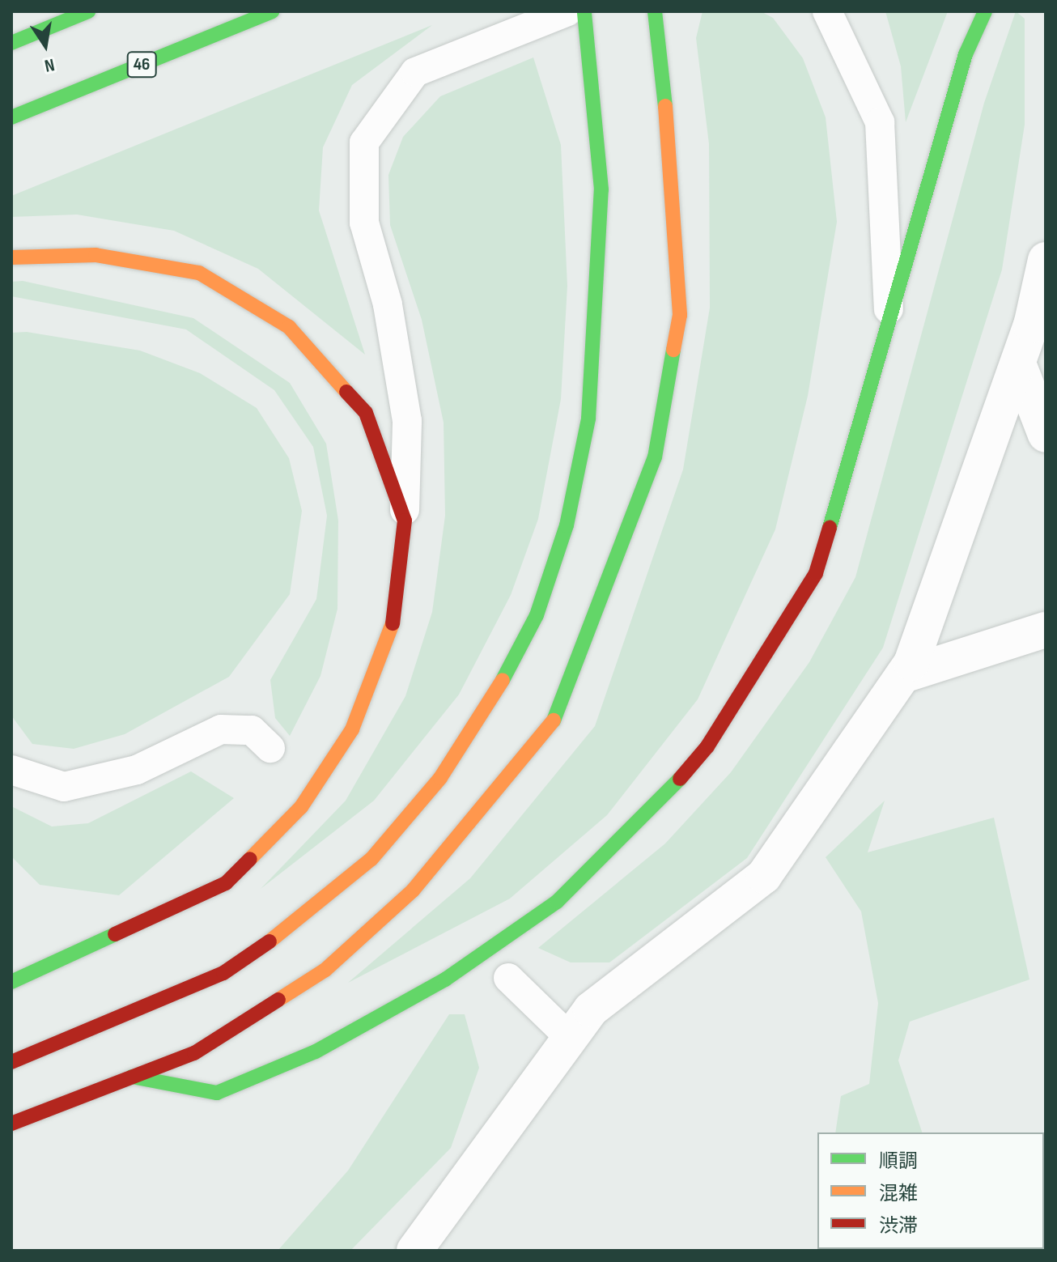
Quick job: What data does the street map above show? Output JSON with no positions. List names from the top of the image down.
{
  "streets": {
    "highway": ["46"]
  },
  "legend": ["順調", "混雑", "渋滞"],
  "north": "bottom"
}
